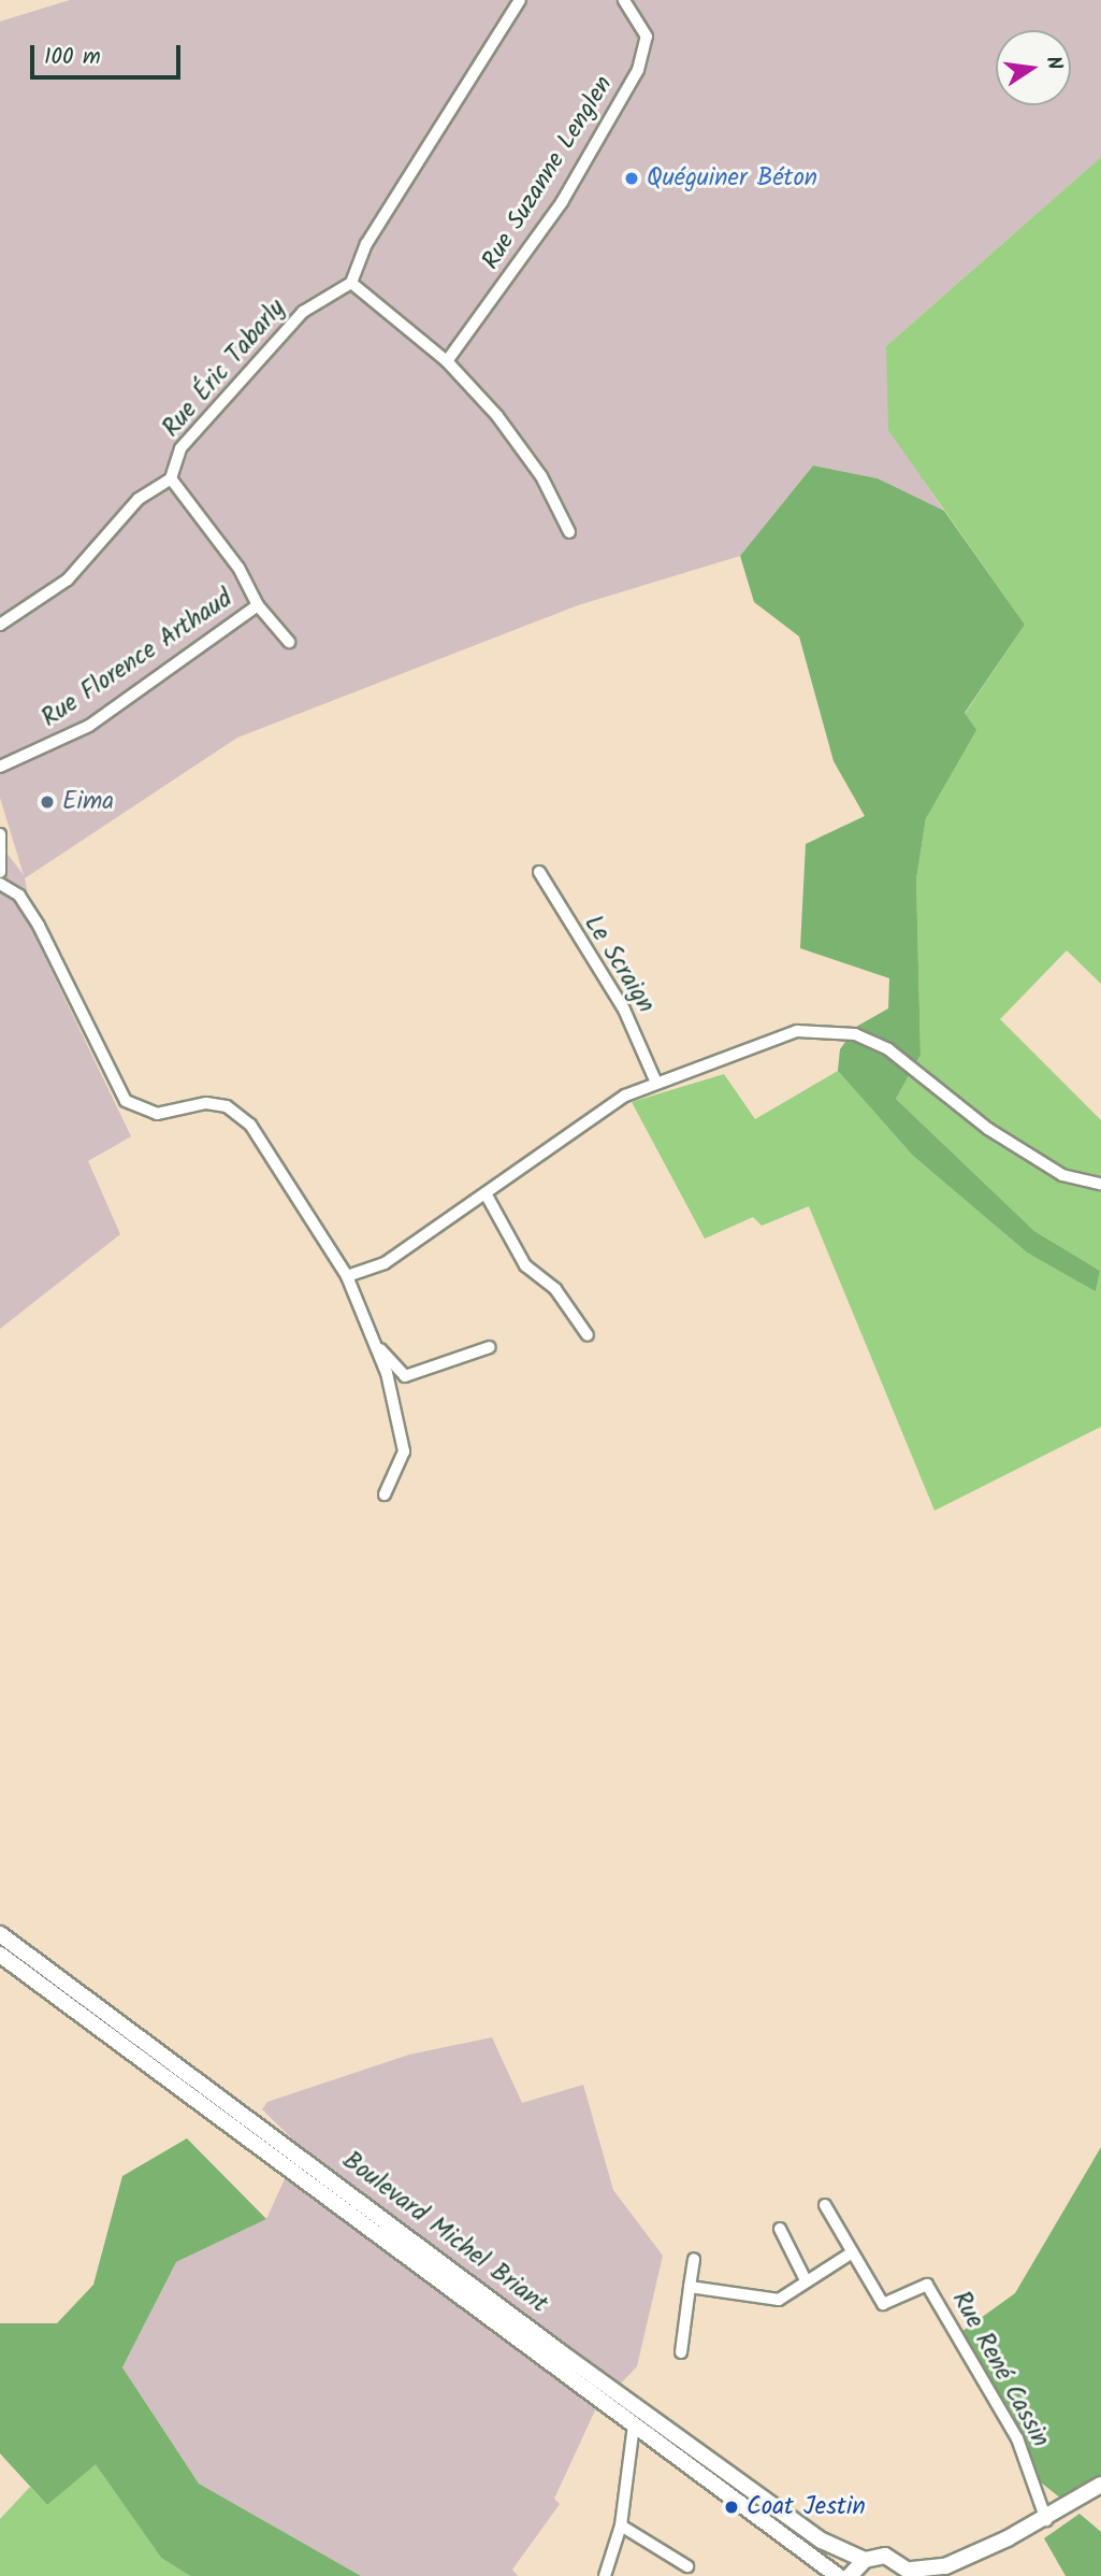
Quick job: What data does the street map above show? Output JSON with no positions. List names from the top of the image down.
{
  "streets": {
    "main road": ["Boulevard Michel Briant"],
    "street": [
      "Rue Suzanne Lenglen",
      "Rue Éric Tabarly",
      "Rue Florence Arthaud",
      "Le Scraign",
      "Rue René Cassin"
    ]
  },
  "crossings": [
    ["Rue Éric Tabarly", "Rue Florence Arthaud"]
  ],
  "places": ["Quéguiner Béton", "Eima", "Coat Jestin"],
  "scale_bar": "100 m",
  "north": "right"
}
